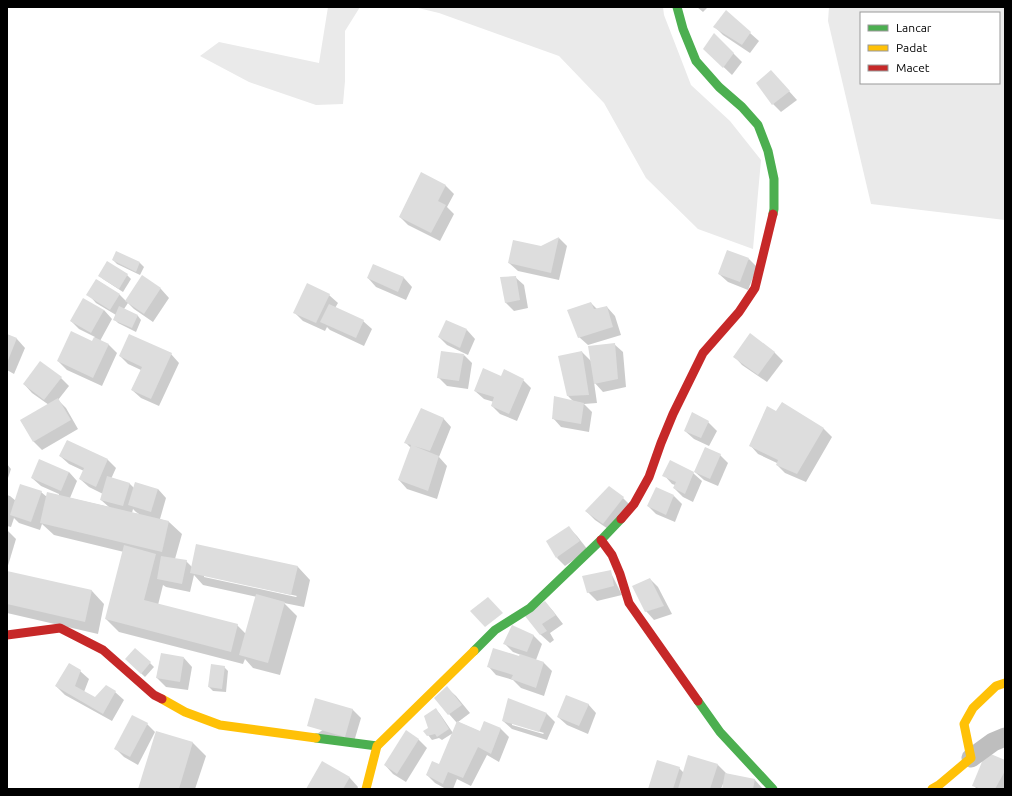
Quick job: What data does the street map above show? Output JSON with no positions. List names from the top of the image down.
{
  "legend": ["Lancar", "Padat", "Macet"]
}
